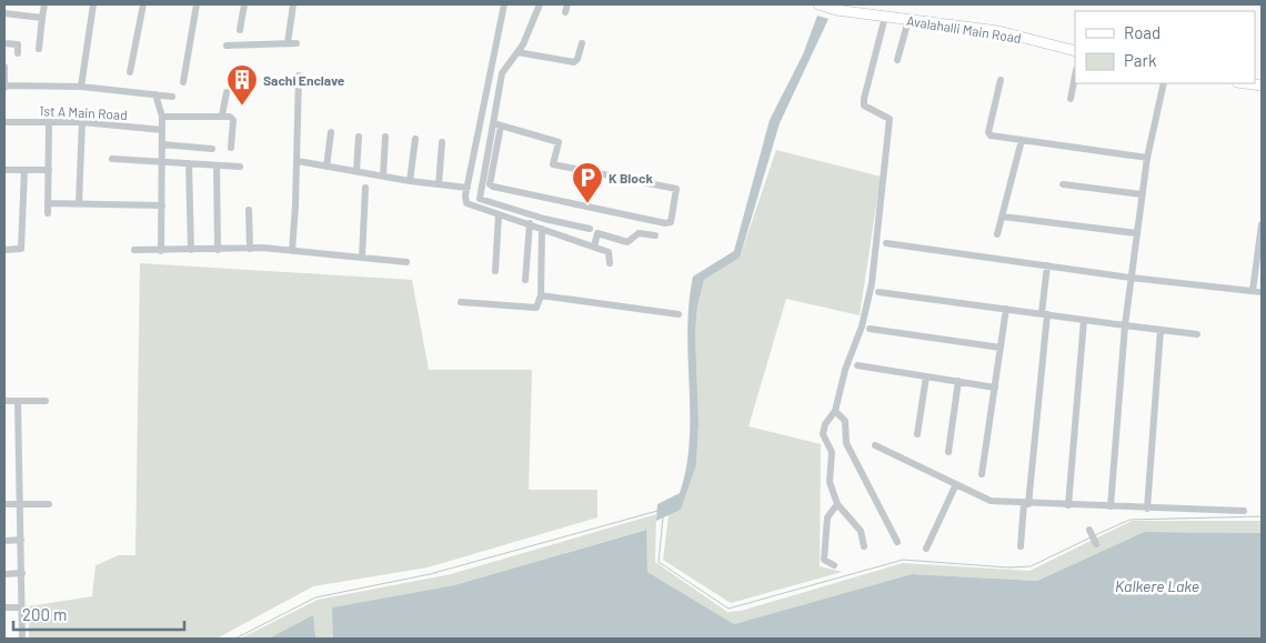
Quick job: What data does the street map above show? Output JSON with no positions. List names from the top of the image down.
{
  "streets": {
    "main road": ["Avalahalli Main Road"],
    "street": ["1st A Main Road"]
  },
  "water": ["Kalkere Lake"],
  "places": {
    "building": ["Sachi Enclave"],
    "parking": ["K Block"]
  },
  "legend": ["Road", "Park"],
  "scale_bar": "200 m"
}
